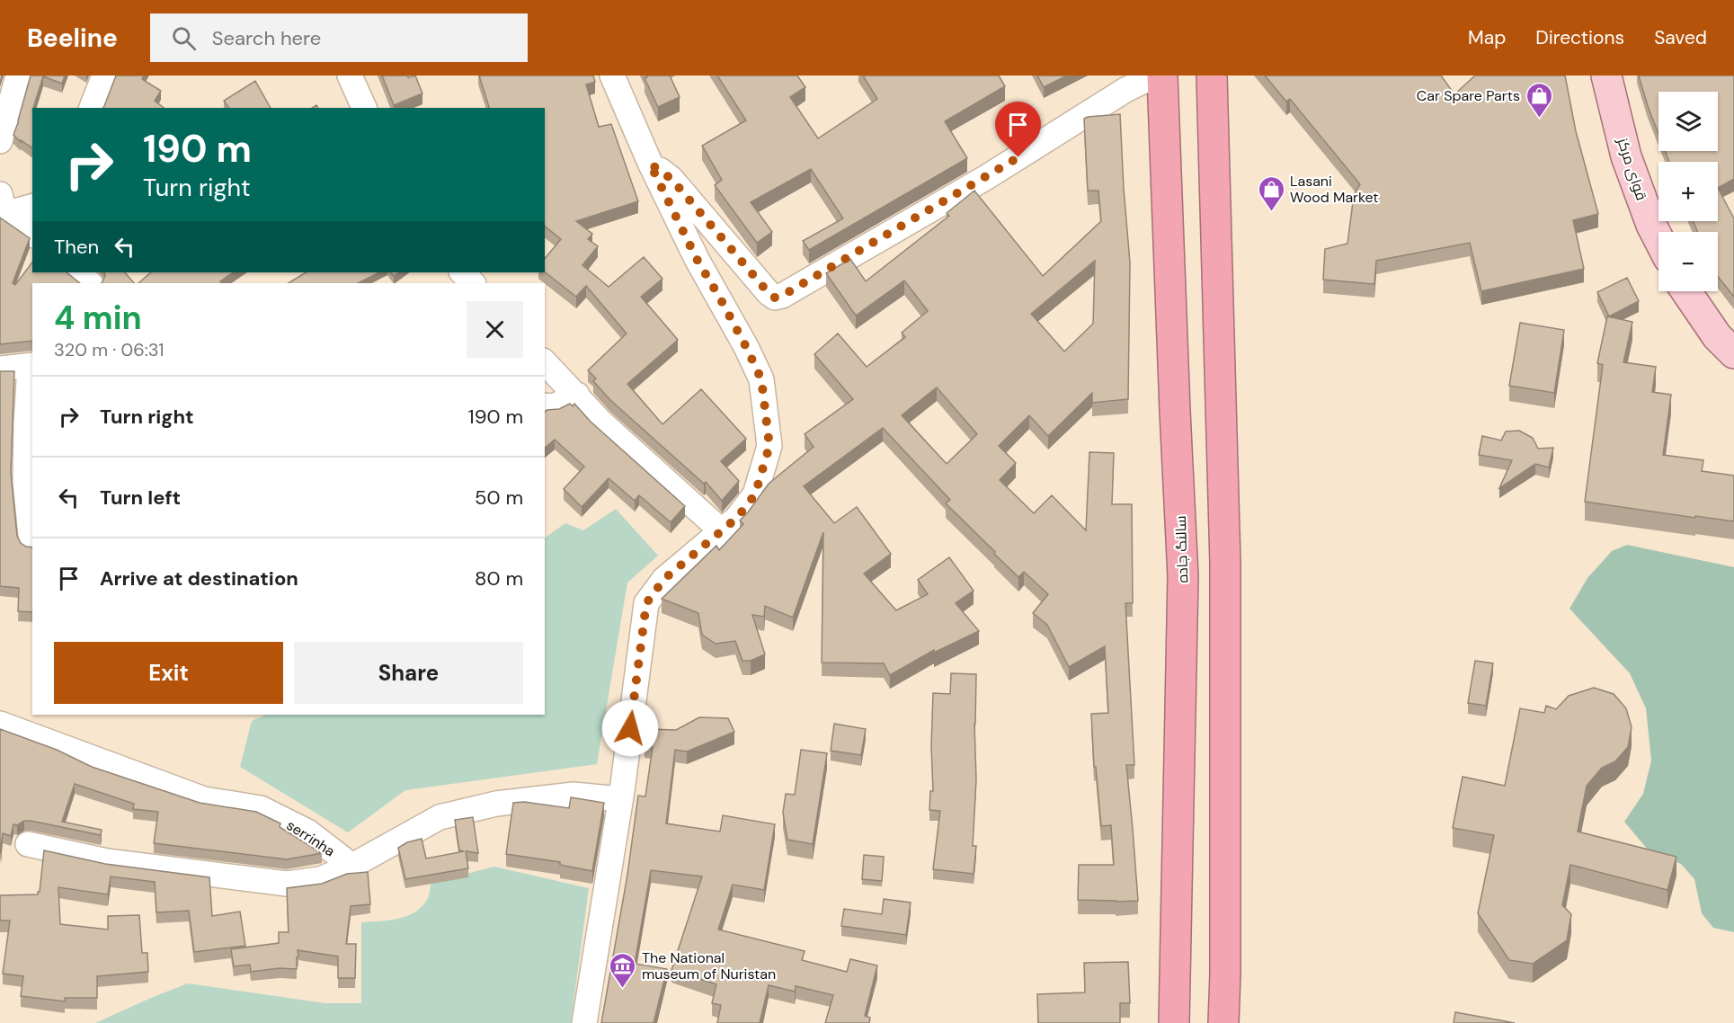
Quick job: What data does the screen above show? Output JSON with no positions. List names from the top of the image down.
{
  "streets": {
    "highway": ["سالنگ جاده"],
    "main road": ["قوای مرکز"],
    "street": ["serrinha"]
  },
  "places": {
    "shop": ["Car Spare Parts", "Lasani Wood Market"],
    "museum": ["The National museum of Nuristan"]
  },
  "page": {
    "header": "Beeline",
    "search": "Search here",
    "nav": ["Map", "Directions", "Saved"],
    "map_buttons": ["+", "−"],
    "turn": ["190 m", "Turn right"],
    "then": "Then",
    "heading": ["4 min", "320 m · 06:31"],
    "list": [
      {
        "name": "Turn right",
        "value": "190 m"
      },
      {
        "name": "Turn left",
        "value": "50 m"
      },
      {
        "name": "Arrive at destination",
        "value": "80 m"
      }
    ],
    "buttons": ["Exit", "Share"]
  }
}
